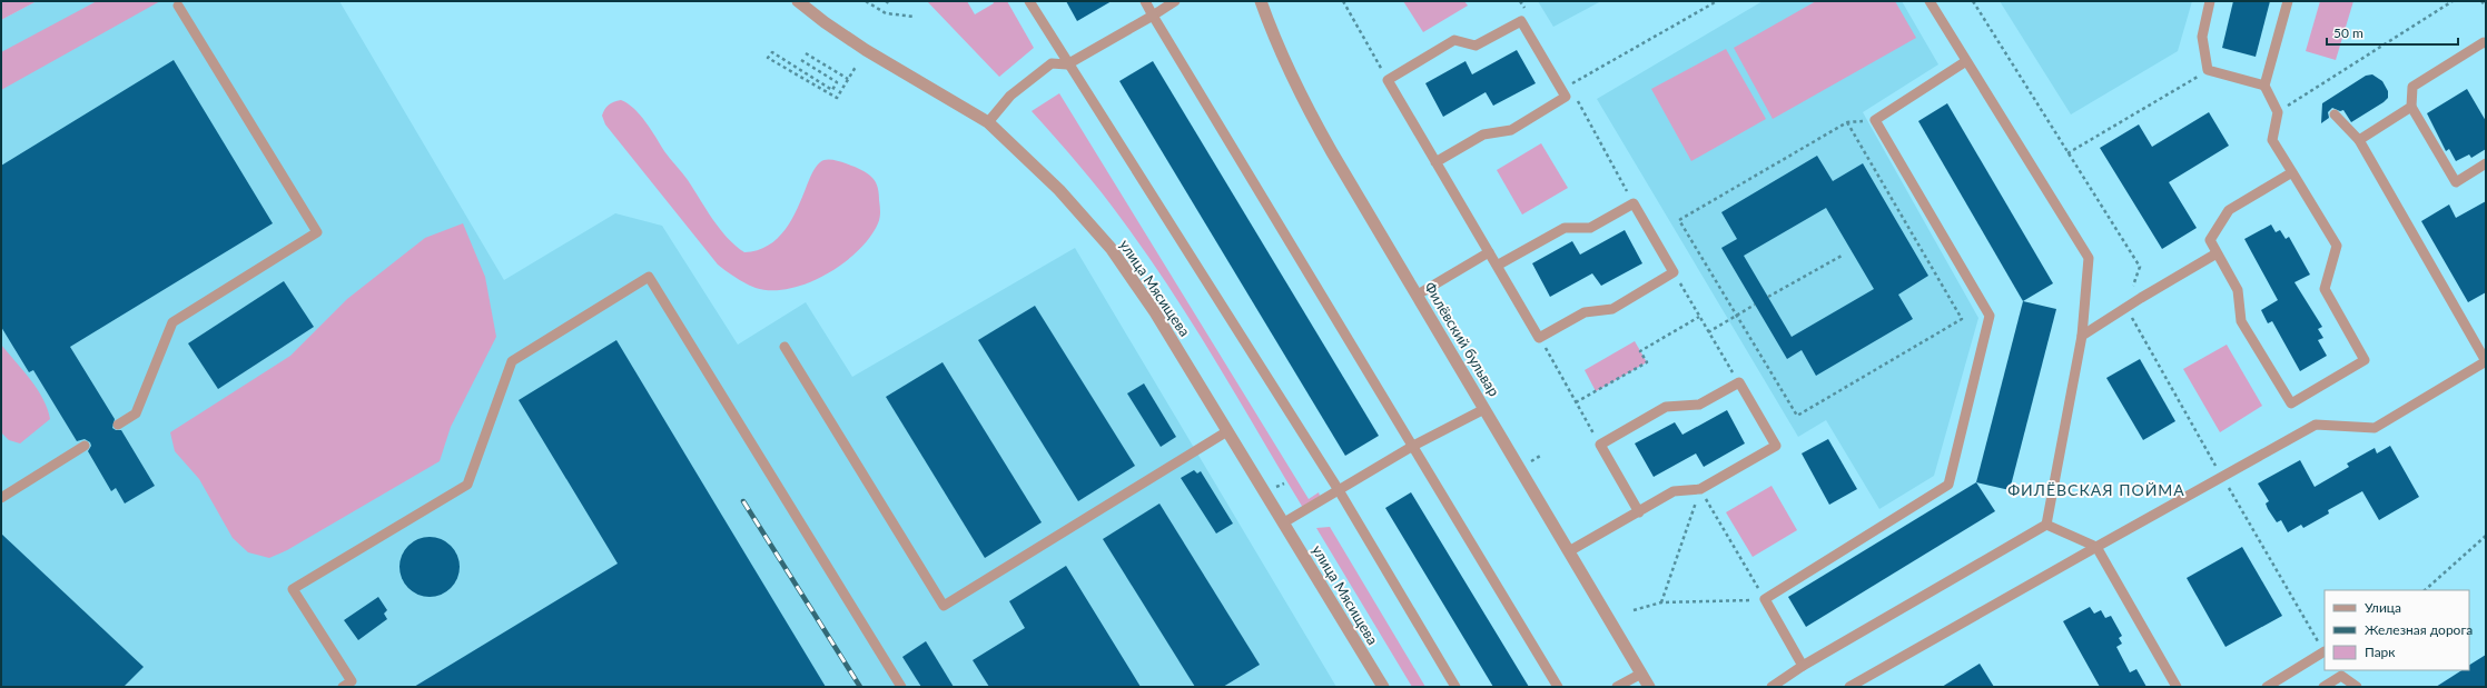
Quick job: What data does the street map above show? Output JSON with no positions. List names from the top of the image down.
{
  "streets": {
    "street": ["улица Мясищева", "Филёвский бульвар"]
  },
  "districts": ["ФИЛЁВСКАЯ ПОЙМА"],
  "legend": ["Улица", "Железная дорога", "Парк"],
  "scale_bar": "50 m"
}
